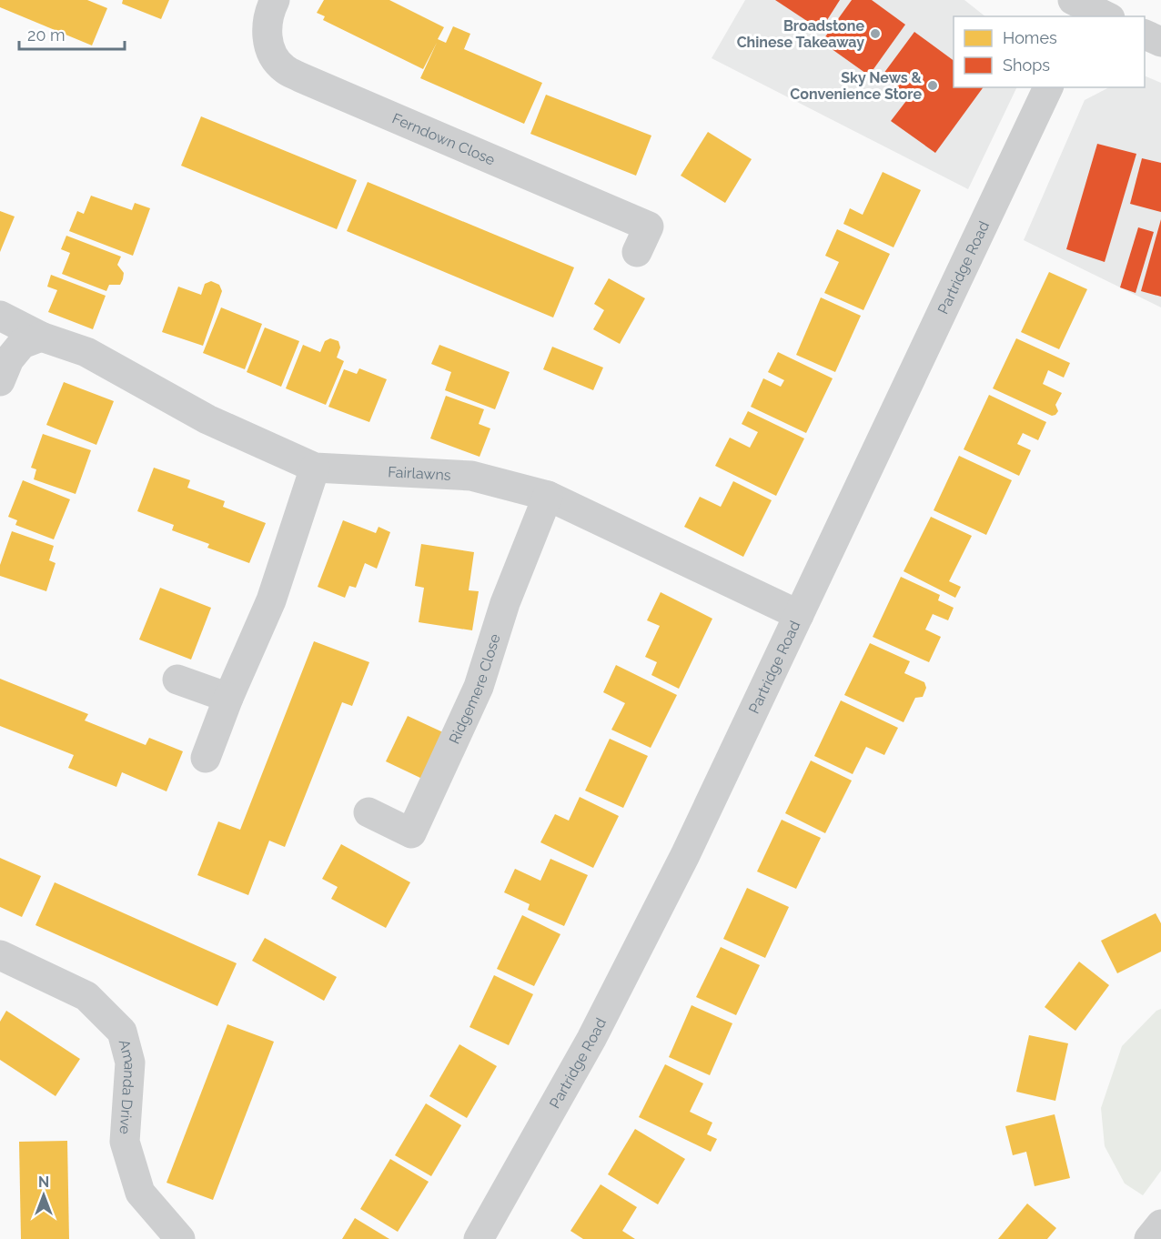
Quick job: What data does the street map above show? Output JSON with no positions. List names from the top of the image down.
{
  "streets": {
    "street": [
      "Ferndown Close",
      "Partridge Road",
      "Fairlawns",
      "Ridgemere Close",
      "Amanda Drive"
    ]
  },
  "crossings": [
    ["Partridge Road", "Fairlawns"],
    ["Fairlawns", "Ridgemere Close"]
  ],
  "places": ["Broadstone Chinese Takeaway", "Sky News & Convenience Store"],
  "legend": ["Homes", "Shops"],
  "scale_bar": "20 m",
  "north": "top"
}
